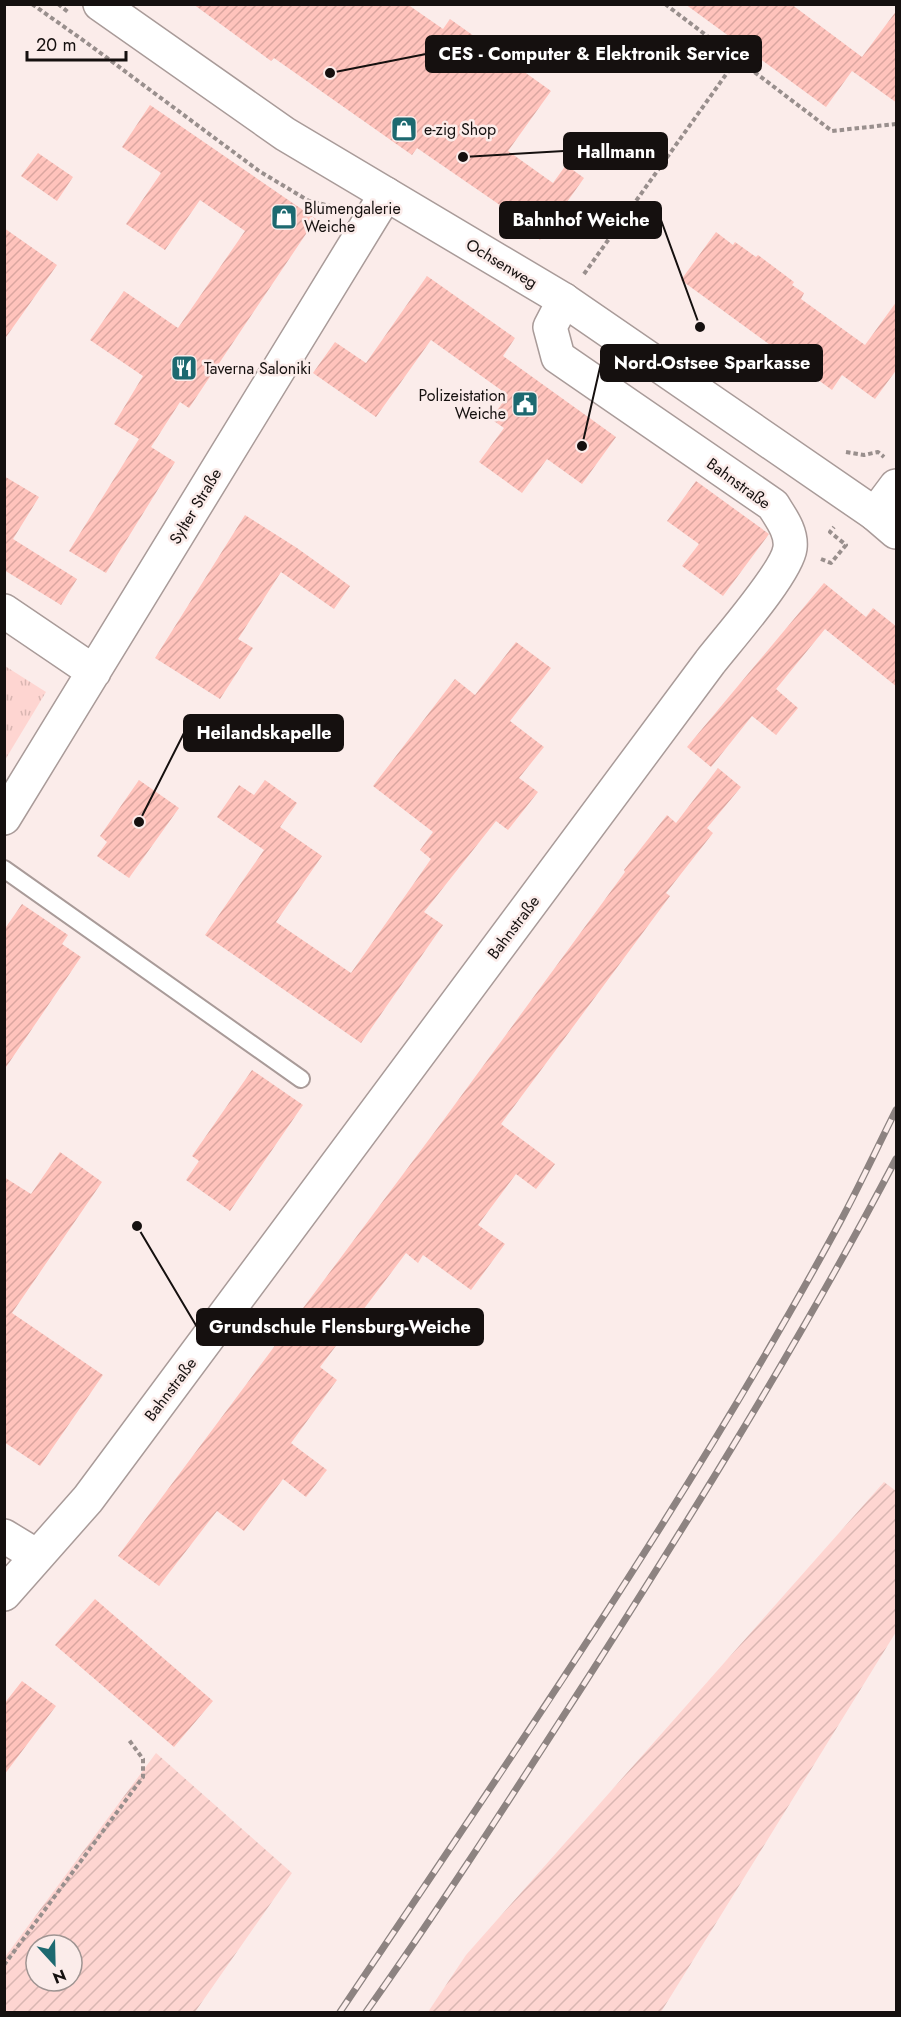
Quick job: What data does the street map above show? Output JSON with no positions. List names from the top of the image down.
{
  "streets": {
    "street": ["Ochsenweg", "Bahnstraße", "Sylter Straße"]
  },
  "crossings": [
    ["Ochsenweg", "Bahnstraße"],
    ["Ochsenweg", "Sylter Straße"]
  ],
  "places": {
    "other": [
      "CES - Computer & Elektronik Service",
      "Hallmann",
      "Bahnhof Weiche",
      "Nord-Ostsee Sparkasse",
      "Heilandskapelle",
      "Grundschule Flensburg-Weiche"
    ],
    "shop": ["e-zig Shop", "Blumengalerie Weiche"],
    "restaurant": ["Taverna Saloniki"],
    "public building": ["Polizeistation Weiche"]
  },
  "scale_bar": "20 m",
  "north": "bottom"
}
